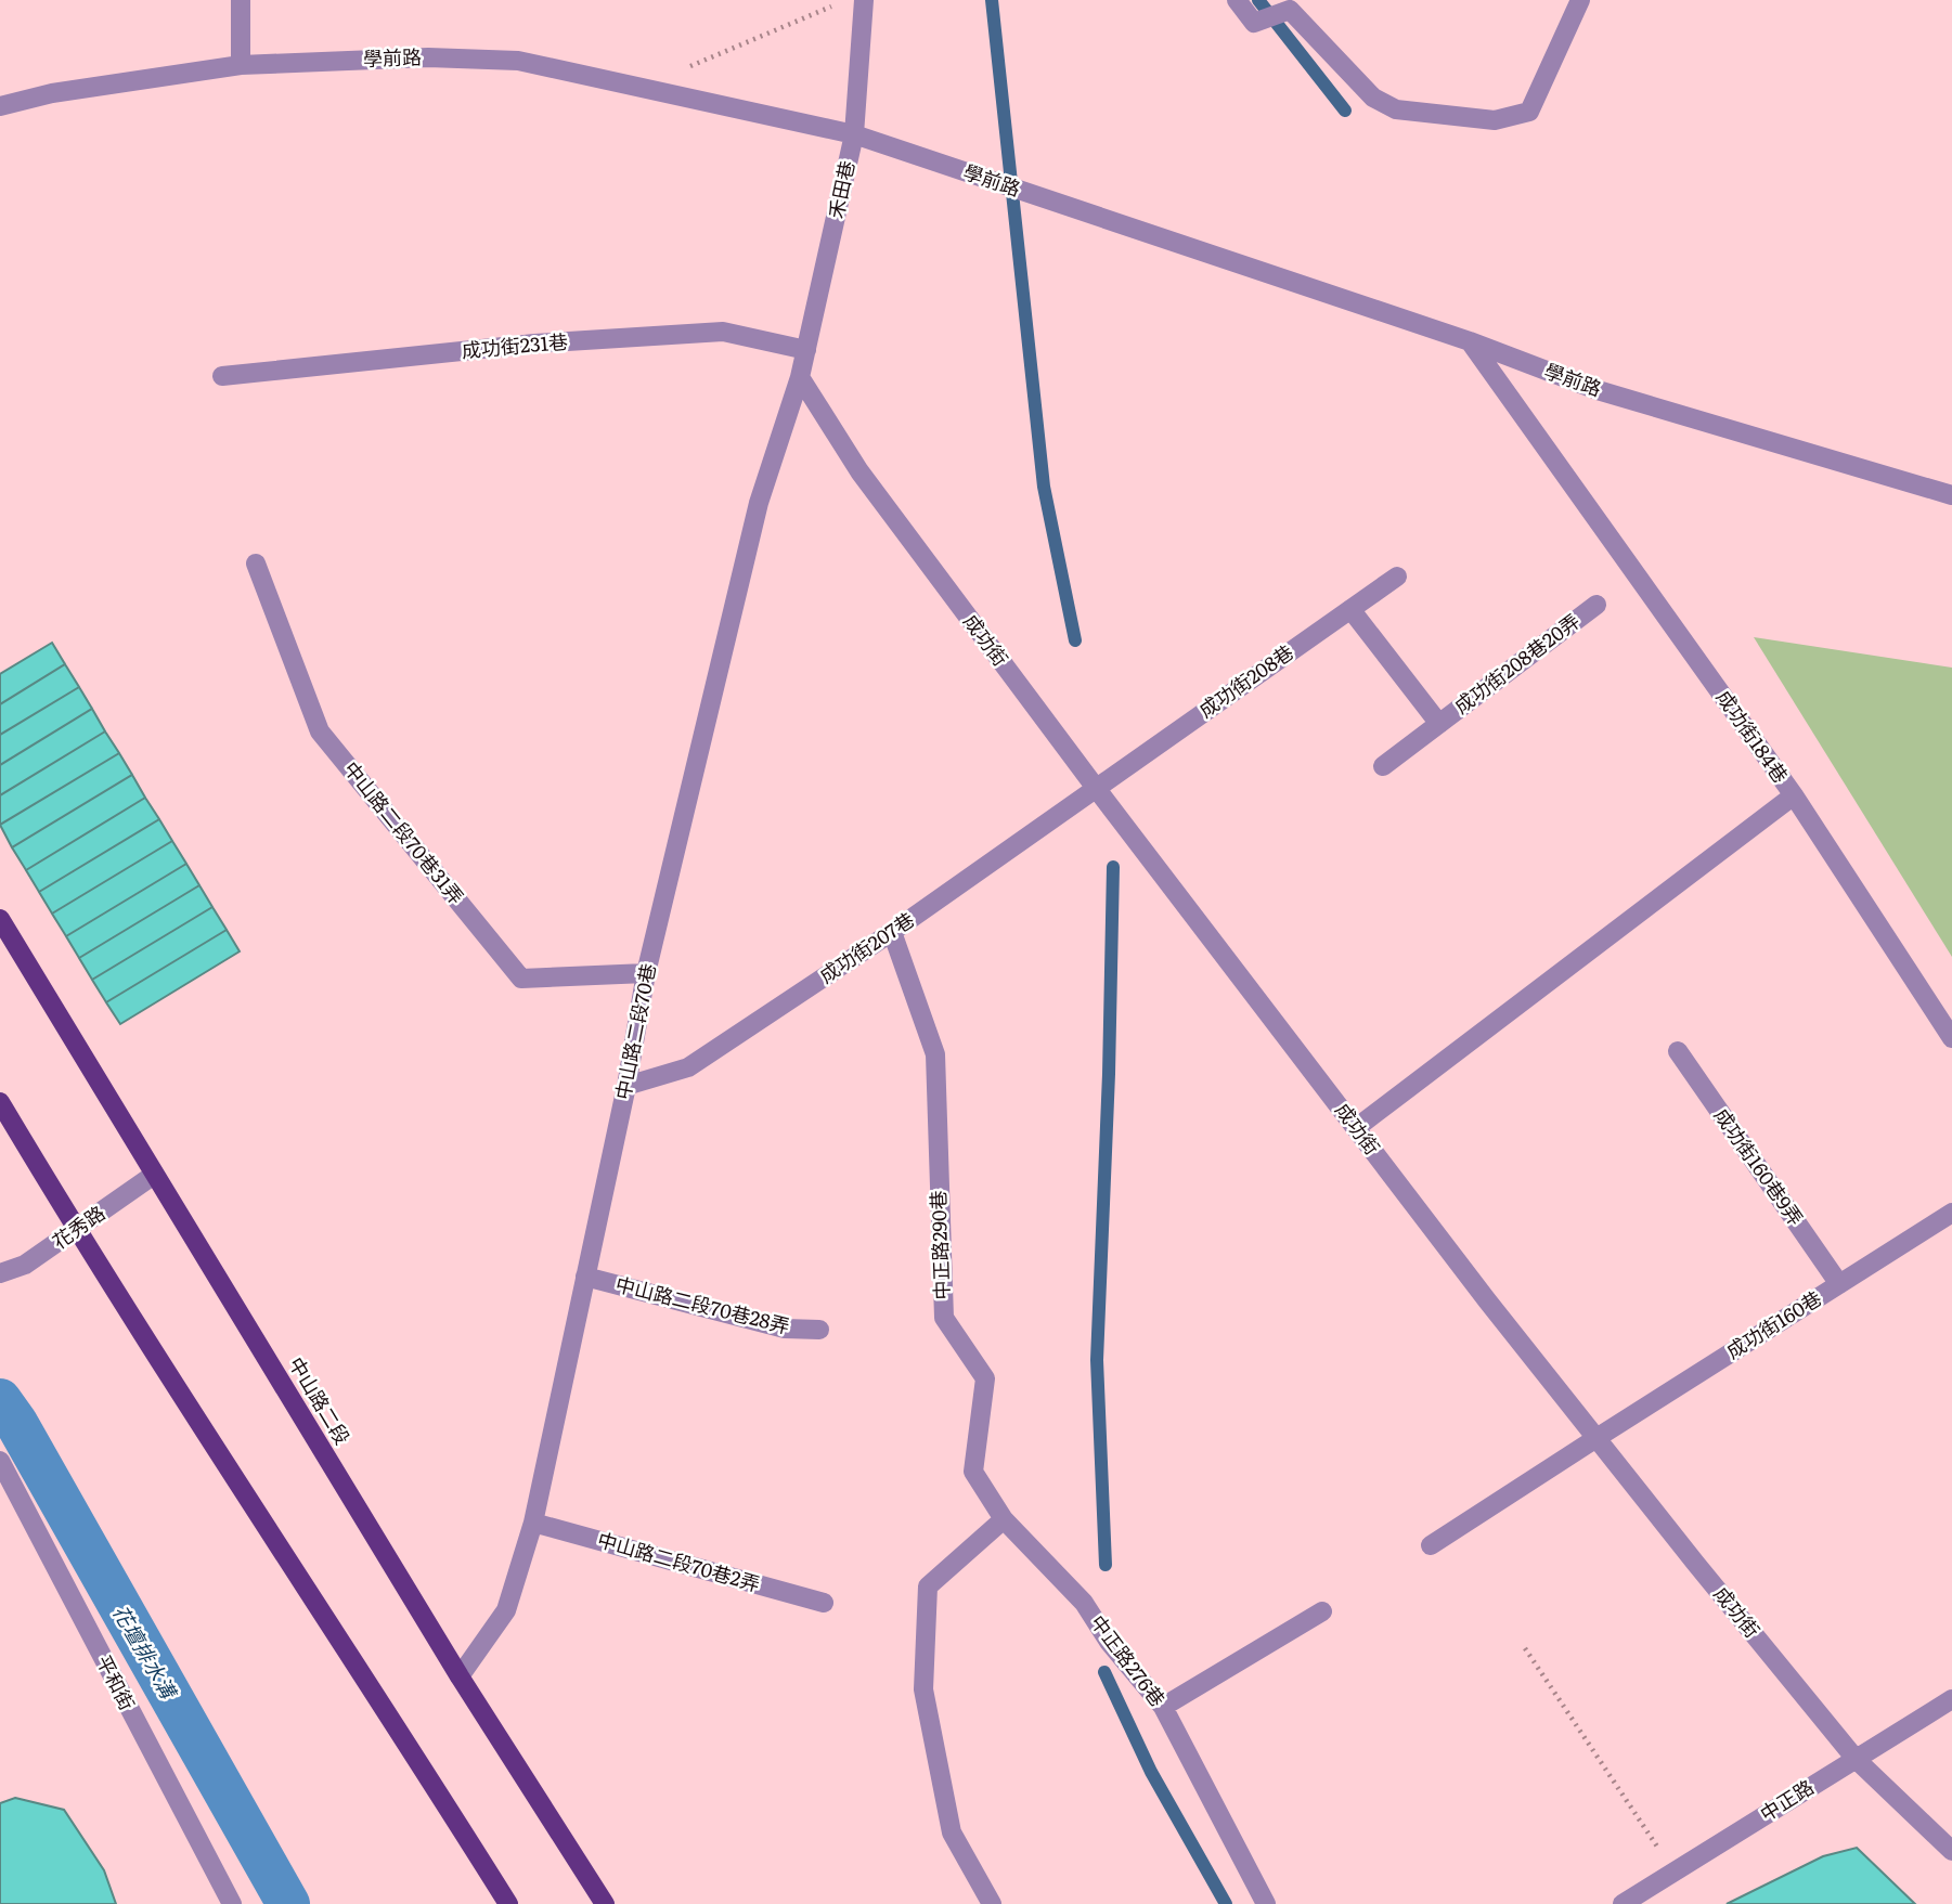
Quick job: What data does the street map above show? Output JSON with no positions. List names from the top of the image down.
{
  "streets": {
    "main road": ["中山路二段"],
    "street": [
      "學前路",
      "禾田巷",
      "成功街231巷",
      "成功街",
      "成功街208巷20弄",
      "成功街208巷",
      "成功街184巷",
      "中山路二段70巷31弄",
      "成功街207巷",
      "中山路二段70巷",
      "成功街160巷9弄",
      "花秀路",
      "中正路290巷",
      "中山路二段70巷28弄",
      "成功街160巷",
      "中山路二段70巷2弄",
      "中正路276巷",
      "平和街",
      "中正路"
    ]
  },
  "crossings": [
    ["學前路", "禾田巷"],
    ["學前路", "成功街184巷"],
    ["禾田巷", "成功街231巷"],
    ["禾田巷", "成功街"],
    ["禾田巷", "中山路二段70巷"],
    ["成功街", "成功街208巷"],
    ["成功街", "成功街184巷"],
    ["成功街", "成功街207巷"],
    ["成功街", "中山路二段70巷"],
    ["成功街", "成功街160巷"],
    ["成功街", "中正路"],
    ["成功街208巷20弄", "成功街208巷"],
    ["成功街208巷", "成功街207巷"],
    ["中山路二段70巷31弄", "中山路二段70巷"],
    ["成功街207巷", "中山路二段70巷"],
    ["成功街207巷", "中正路290巷"],
    ["中山路二段70巷", "中山路二段70巷28弄"],
    ["中山路二段70巷", "中山路二段"],
    ["中山路二段70巷", "中山路二段70巷2弄"],
    ["成功街160巷9弄", "成功街160巷"],
    ["花秀路", "中山路二段"],
    ["中正路290巷", "中正路276巷"]
  ],
  "water": ["花壇排水溝"]
}
